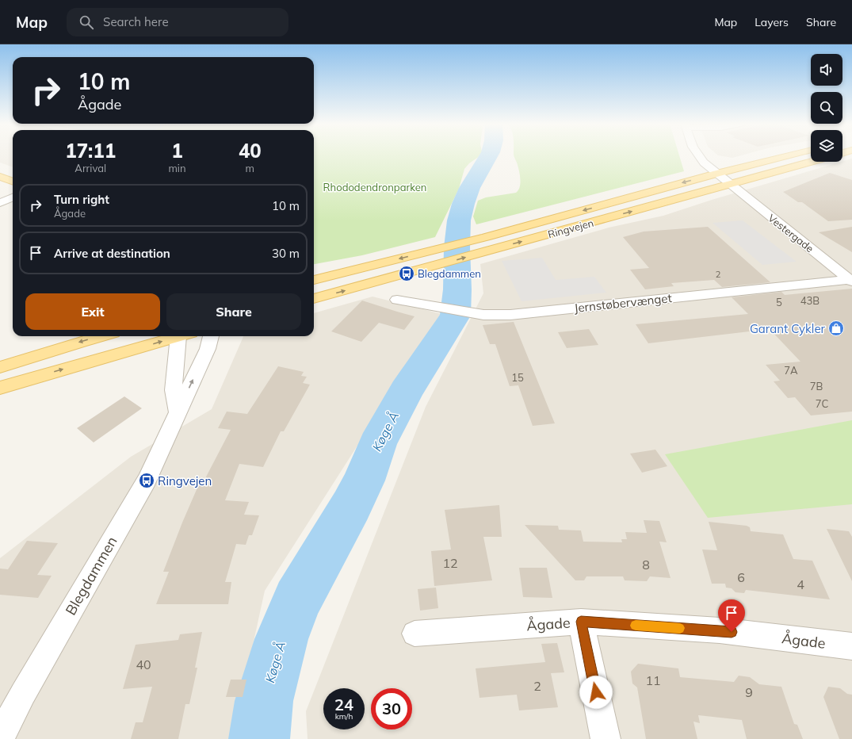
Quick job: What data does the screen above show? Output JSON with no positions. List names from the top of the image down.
{
  "streets": {
    "main road": ["Ringvejen"],
    "street": [
      "Vestergade",
      "Jernstøbervænget",
      "Blegdammen",
      "Ågade"
    ]
  },
  "crossings": [
    ["Ringvejen", "Vestergade"],
    ["Vestergade", "Jernstøbervænget"]
  ],
  "water": ["Køge Å"],
  "parks": ["Rhododendronparken"],
  "places": {
    "bus stop": ["Blegdammen", "Ringvejen"],
    "shop": ["Garant Cykler"]
  },
  "house_numbers": [
    "2",
    "43B",
    "5",
    "7A",
    "15",
    "7B",
    "7C",
    "12",
    "8",
    "6",
    "4",
    "40",
    "11",
    "2",
    "9"
  ],
  "page": {
    "header": "Map",
    "search": "Search here",
    "nav": ["Map", "Layers", "Share"],
    "turn": ["10 m", "Ågade"],
    "eta": [
      "17:11",
      "Arrival",
      "1",
      "min",
      "40",
      "m"
    ],
    "list": [
      {
        "name": "Turn right",
        "note": "Ågade",
        "value": "10 m"
      },
      {
        "name": "Arrive at destination",
        "value": "30 m"
      }
    ],
    "buttons": ["Exit", "Share"],
    "speed": "24 km/h",
    "limit": "30"
  }
}
